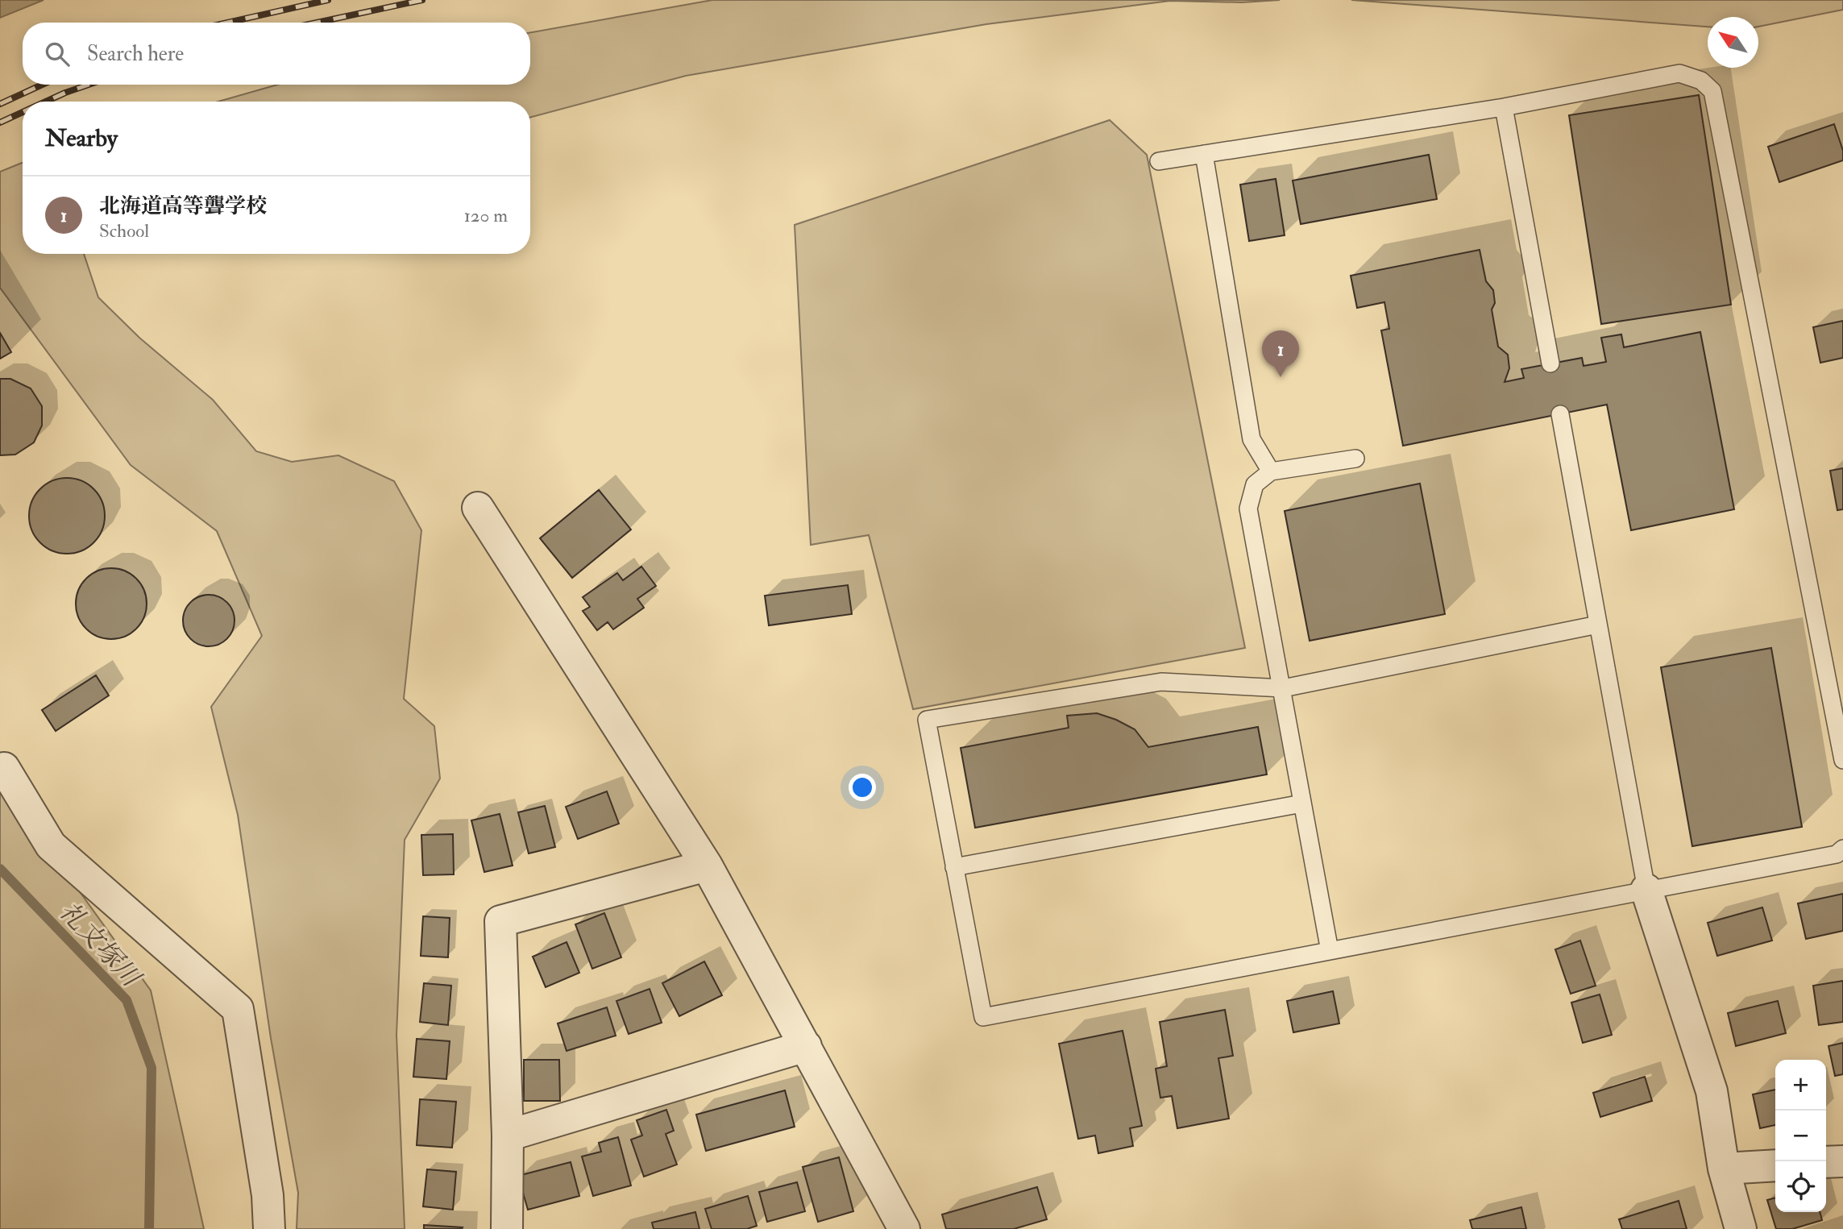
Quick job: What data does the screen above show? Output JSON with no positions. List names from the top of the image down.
{
  "water": ["礼文塚川"],
  "north": "top left",
  "page": {
    "search": "Search here",
    "heading": "Nearby",
    "list": [
      {
        "mark": "1",
        "name": "北海道高等聾学校",
        "note": "School",
        "value": "120 m"
      }
    ],
    "pins": "1",
    "map_buttons": ["+", "−"]
  }
}
